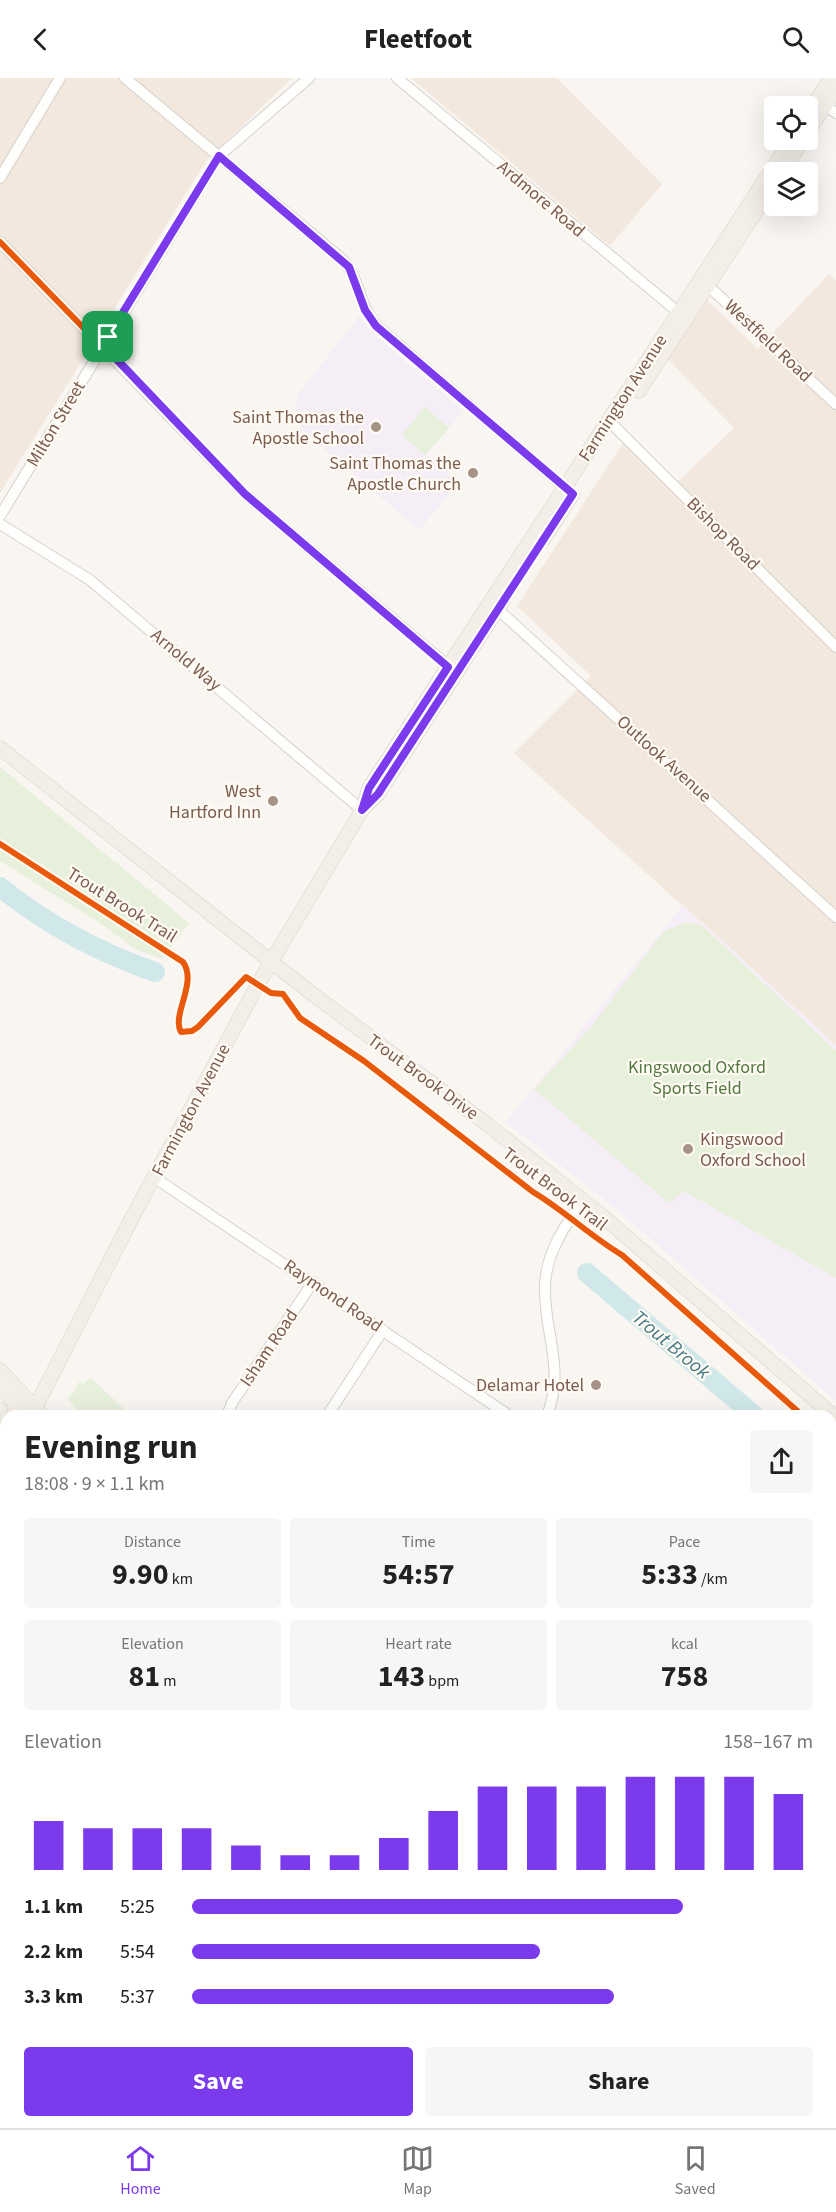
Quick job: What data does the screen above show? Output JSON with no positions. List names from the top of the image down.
{
  "streets": {
    "main road": ["Farmington Avenue", "Trout Brook Drive"],
    "street": [
      "Ardmore Road",
      "Westfield Road",
      "Milton Street",
      "Bishop Road",
      "Arnold Way",
      "Outlook Avenue",
      "Raymond Road",
      "Isham Road"
    ],
    "cycle path": ["Trout Brook Trail"]
  },
  "crossings": [
    ["Ardmore Road", "Farmington Avenue"],
    ["Westfield Road", "Farmington Avenue"],
    ["Farmington Avenue", "Bishop Road"],
    ["Farmington Avenue", "Arnold Way"],
    ["Farmington Avenue", "Outlook Avenue"],
    ["Farmington Avenue", "Trout Brook Drive"],
    ["Farmington Avenue", "Raymond Road"],
    ["Raymond Road", "Isham Road"]
  ],
  "water": ["Trout Brook"],
  "parks": ["Kingswood Oxford Sports Field"],
  "places": [
    "Saint Thomas the Apostle School",
    "Saint Thomas the Apostle Church",
    "West Hartford Inn",
    "Kingswood Oxford School",
    "Delamar Hotel"
  ],
  "page": {
    "header": "Fleetfoot",
    "heading": ["Evening run", "18:08 · 9 × 1.1 km"],
    "stats": [
      ["Distance", "9.90 km"],
      ["Time", "54:57"],
      ["Pace", "5:33 /km"],
      ["Elevation", "81 m"],
      ["Heart rate", "143 bpm"],
      ["kcal", "758"]
    ],
    "chart": ["Elevation", "158–167 m"],
    "list": [
      {
        "name": "1.1 km",
        "note": "5:25"
      },
      {
        "name": "2.2 km",
        "note": "5:54"
      },
      {
        "name": "3.3 km",
        "note": "5:37"
      }
    ],
    "buttons": ["Save", "Share"],
    "tabs": ["Home", "Map", "Saved"]
  }
}
